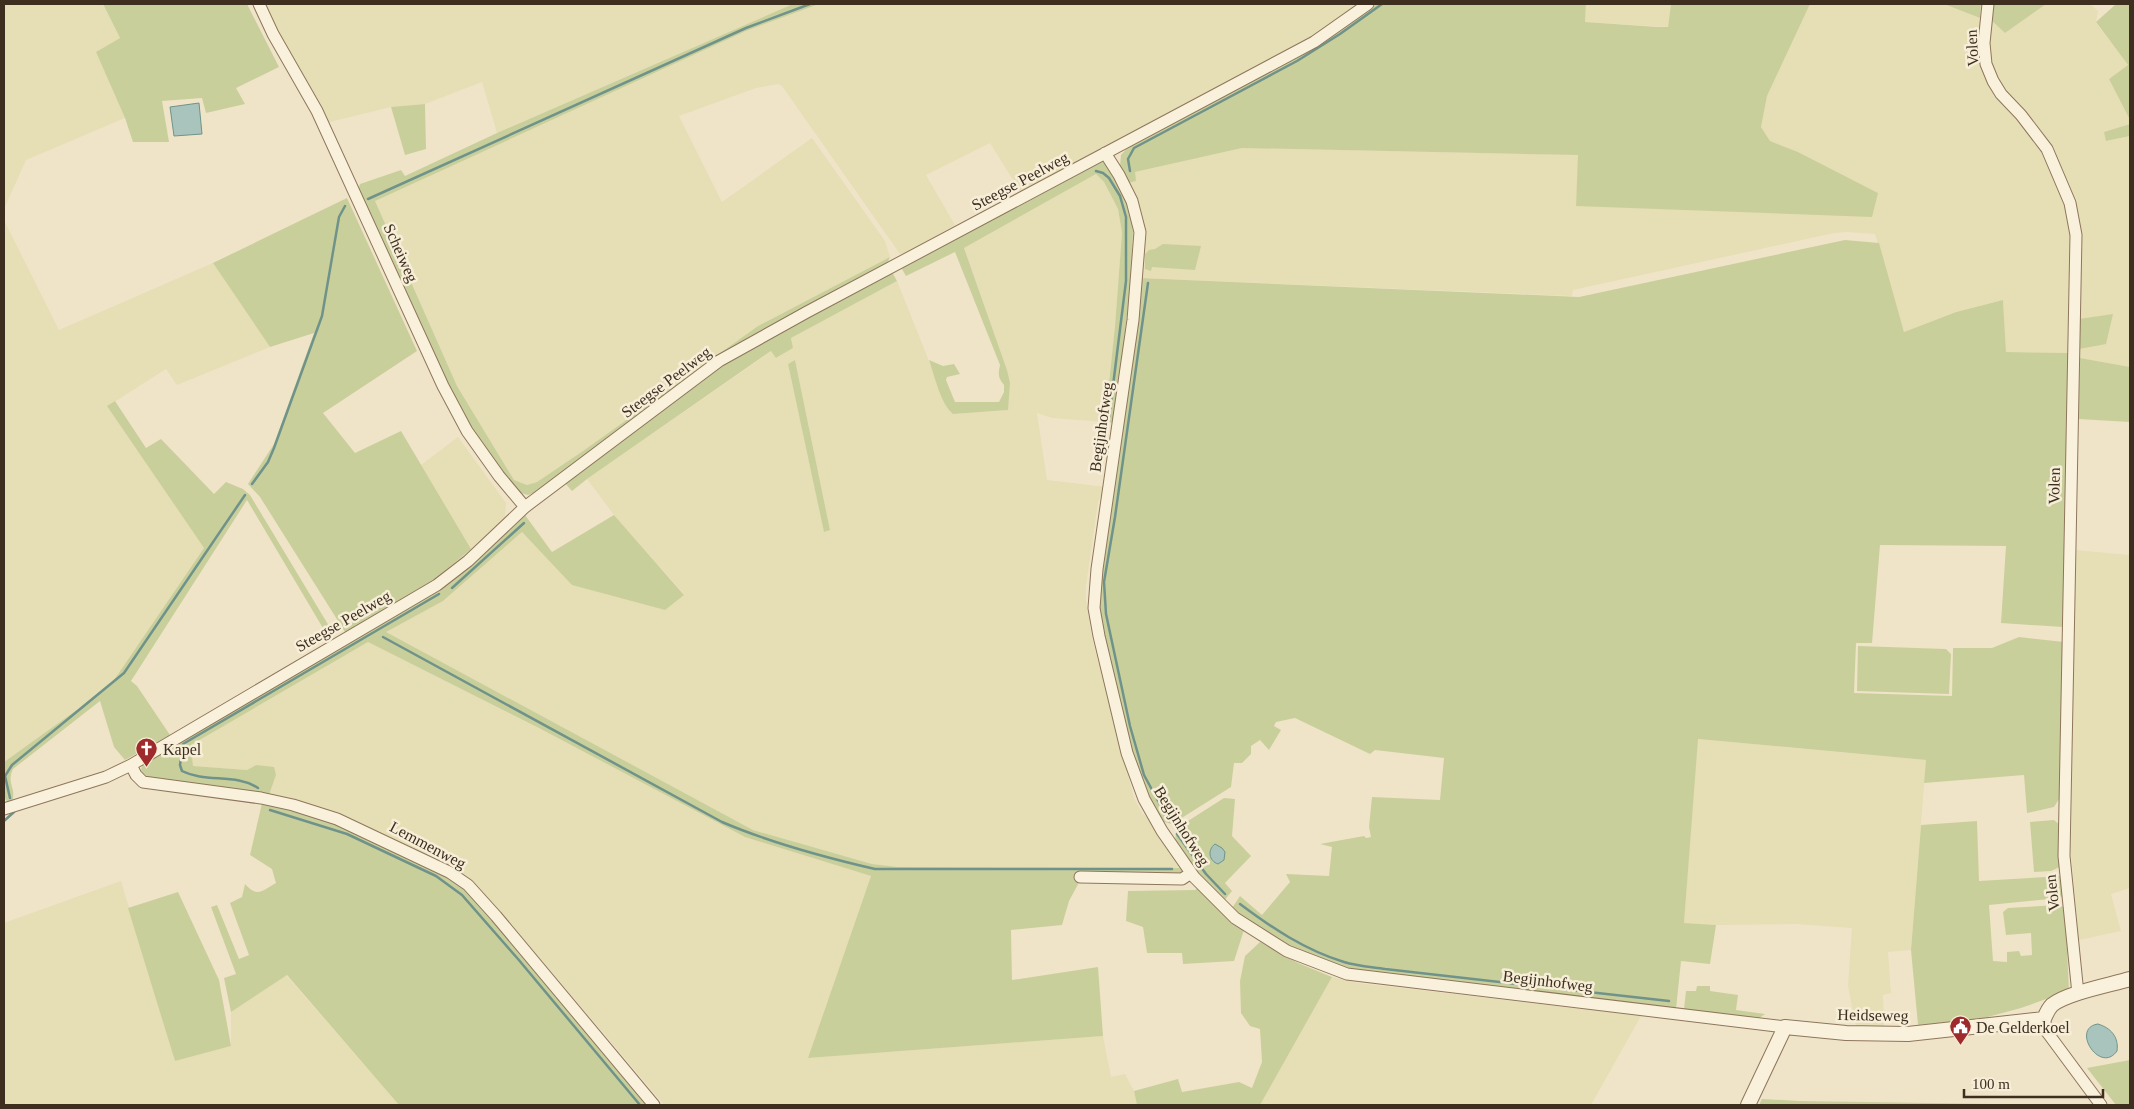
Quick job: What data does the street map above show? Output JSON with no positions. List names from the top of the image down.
{
  "streets": {
    "street": [
      "Volen",
      "Steegse Peelweg",
      "Scheiweg",
      "Begijnhofweg",
      "Lemmenweg",
      "Heidseweg"
    ]
  },
  "crossings": [
    ["Steegse Peelweg", "Scheiweg"],
    ["Steegse Peelweg", "Begijnhofweg"],
    ["Steegse Peelweg", "Lemmenweg"],
    ["Begijnhofweg", "Heidseweg"]
  ],
  "places": {
    "church": ["Kapel"],
    "public building": ["De Gelderkoel"]
  },
  "scale_bar": "100 m"
}
